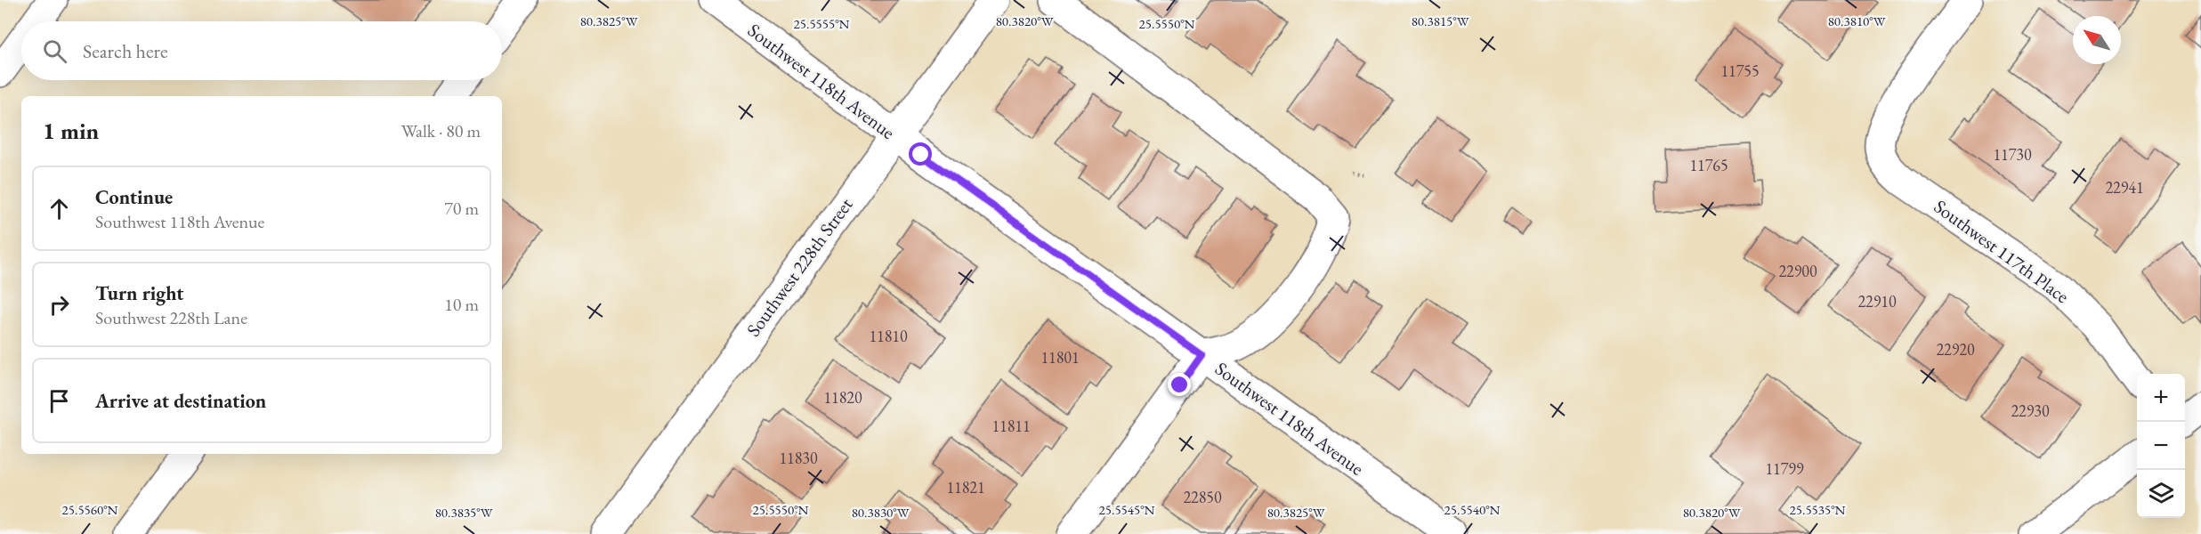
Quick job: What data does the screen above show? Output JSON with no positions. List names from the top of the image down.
{
  "streets": {
    "street": ["Southwest 118th Avenue", "Southwest 117th Place", "Southwest 228th Street"]
  },
  "crossings": [
    ["Southwest 118th Avenue", "Southwest 228th Street"]
  ],
  "house_numbers": [
    "11755",
    "11730",
    "11765",
    "22941",
    "22900",
    "22910",
    "11810",
    "22920",
    "11801",
    "11820",
    "22930",
    "11811",
    "11830",
    "11799",
    "11821",
    "22850"
  ],
  "north": "top left",
  "page": {
    "search": "Search here",
    "heading": ["1 min", "Walk · 80 m"],
    "list": [
      ["Continue", "Southwest 118th Avenue", "70 m"],
      ["Turn right", "Southwest 228th Lane", "10 m"],
      "Arrive at destination"
    ],
    "map_buttons": ["+", "−"]
  },
  "coordinates": [
    "80.3825°W",
    "80.3820°W",
    "80.3815°W",
    "80.3810°W",
    "25.5555°N",
    "25.5550°N",
    "25.5560°N",
    "25.5545°N",
    "25.5540°N",
    "25.5535°N",
    "80.3835°W",
    "80.3830°W"
  ]
}
